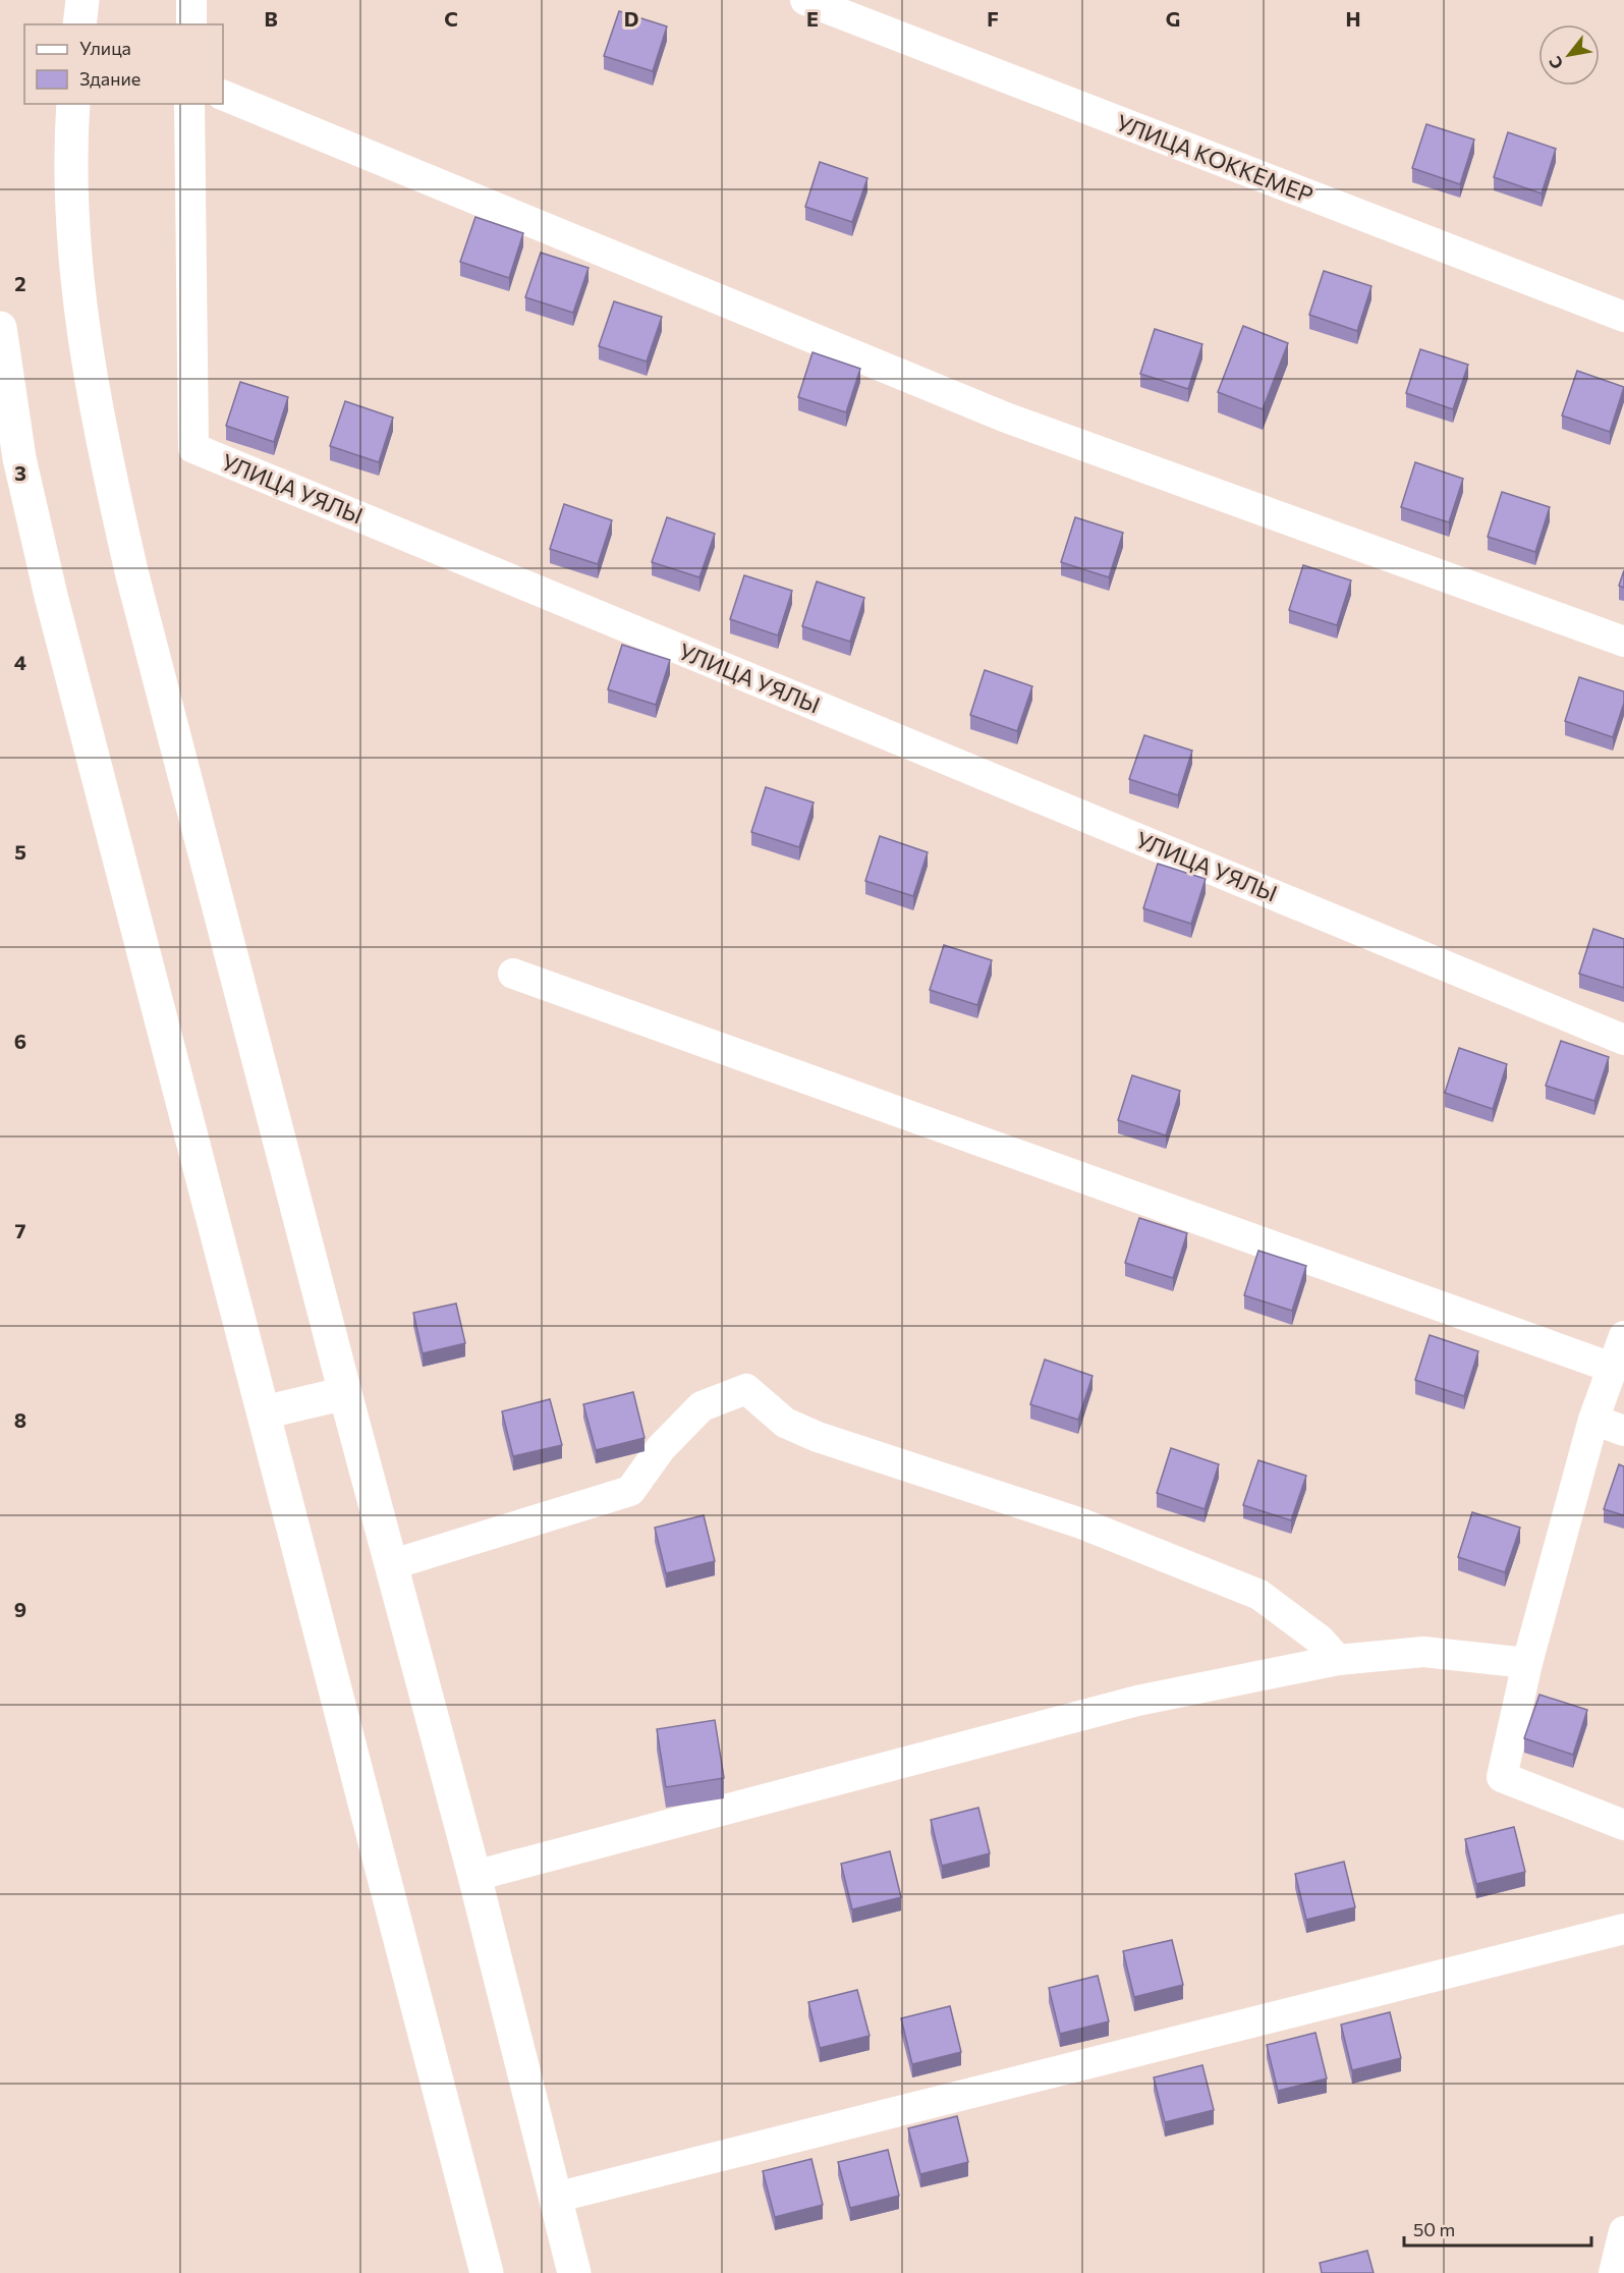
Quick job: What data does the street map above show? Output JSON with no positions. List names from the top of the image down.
{
  "streets": {
    "street": ["УЛИЦА КОККЕМЕР", "УЛИЦА УЯЛЫ"]
  },
  "legend": ["Улица", "Здание"],
  "scale_bar": "50 m",
  "north": "bottom left",
  "grid": {
    "columns": [
      "B",
      "C",
      "D",
      "E",
      "F",
      "G",
      "H"
    ],
    "rows": [
      "2",
      "3",
      "4",
      "5",
      "6",
      "7",
      "8",
      "9"
    ]
  }
}
